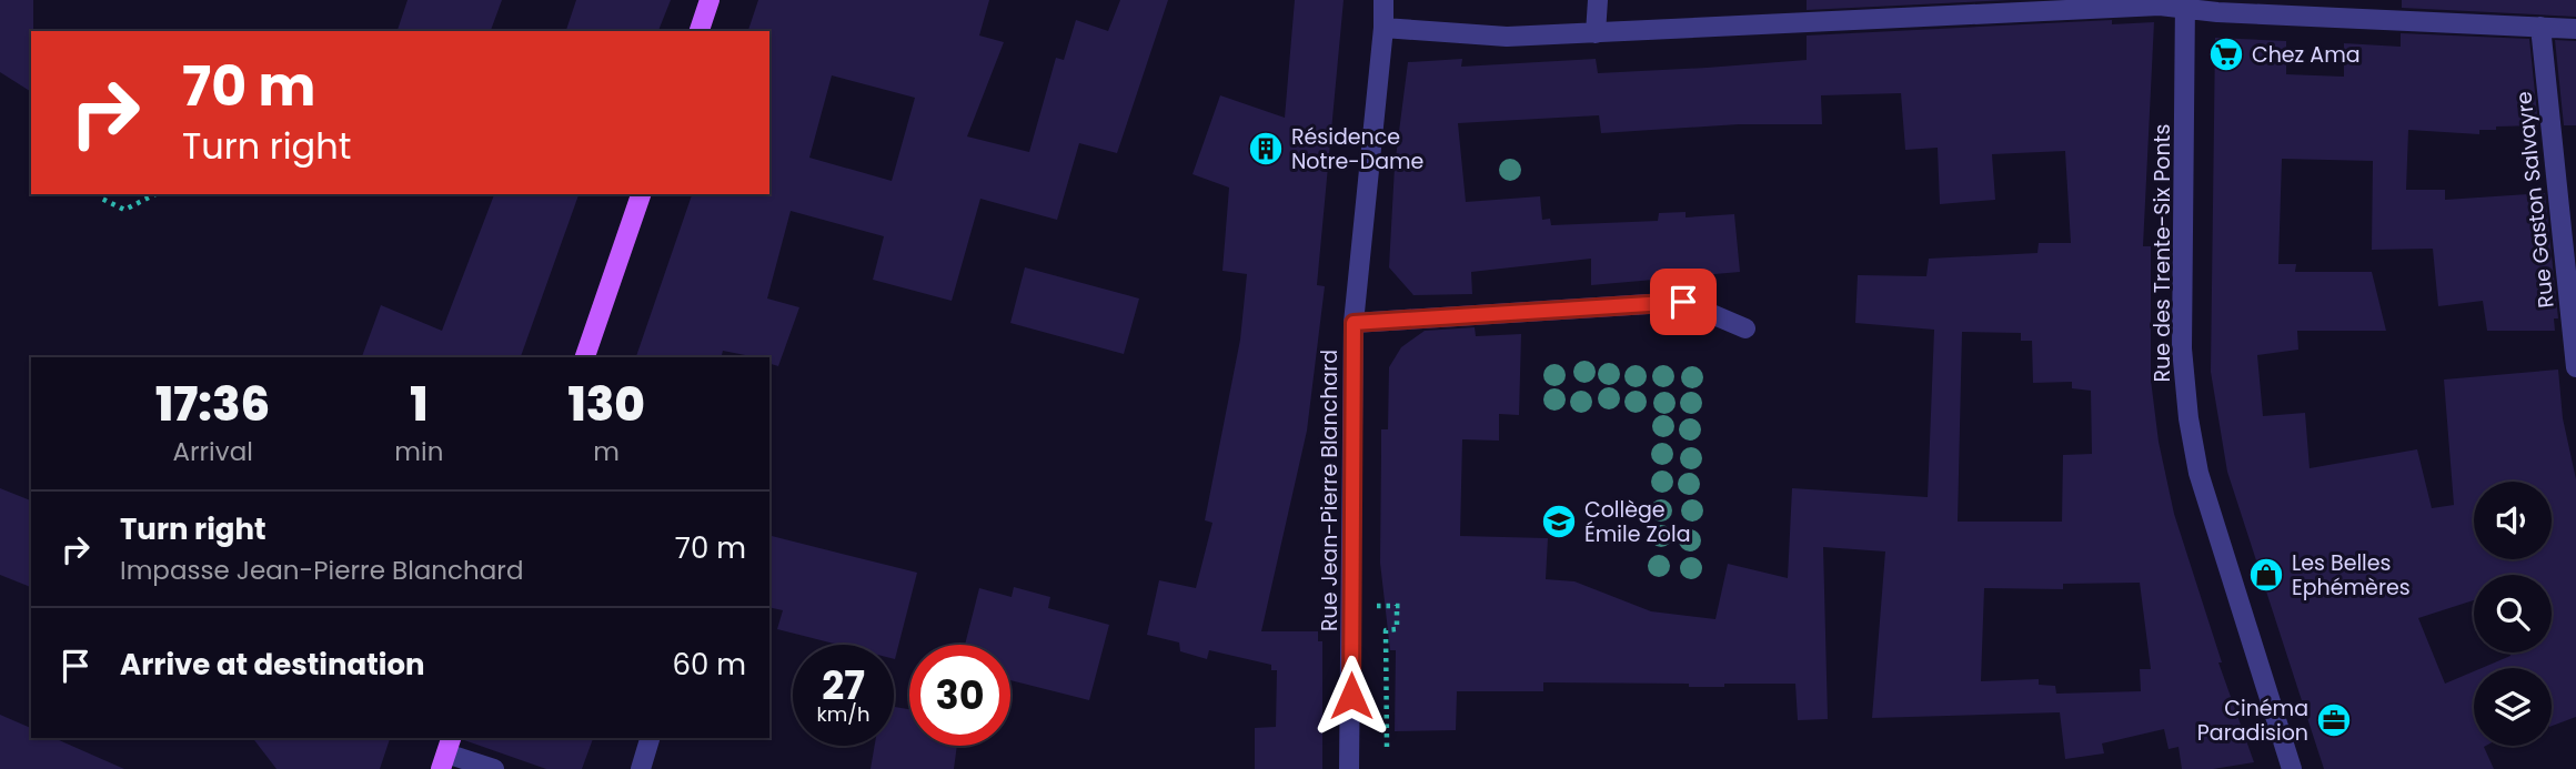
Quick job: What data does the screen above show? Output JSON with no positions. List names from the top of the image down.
{
  "streets": {
    "street": ["Rue Gaston Salvayre", "Rue des Trente-Six Ponts", "Rue Jean-Pierre Blanchard"]
  },
  "places": {
    "supermarket": ["Chez Ama"],
    "building": ["Résidence Notre-Dame"],
    "school or university": ["Collège Émile Zola"],
    "shop": ["Les Belles Ephémères"],
    "office": ["Cinéma Paradision"]
  },
  "page": {
    "turn": ["70 m", "Turn right"],
    "eta": [
      "17:36",
      "Arrival",
      "1",
      "min",
      "130",
      "m"
    ],
    "list": [
      {
        "name": "Turn right",
        "note": "Impasse Jean-Pierre Blanchard",
        "value": "70 m"
      },
      {
        "name": "Arrive at destination",
        "value": "60 m"
      }
    ],
    "speed": "27 km/h",
    "limit": "30"
  }
}
